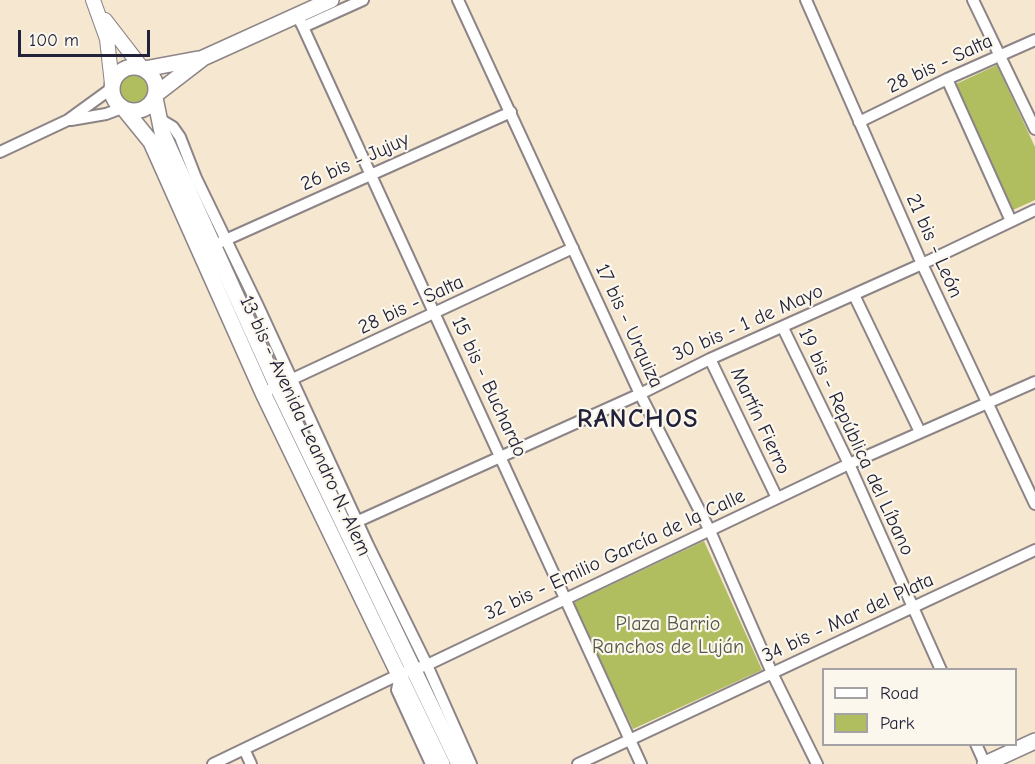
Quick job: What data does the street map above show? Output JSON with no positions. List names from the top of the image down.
{
  "streets": {
    "main road": ["13 bis - Avenida Leandro N. Alem"],
    "street": [
      "28 bis - Salta",
      "26 bis - Jujuy",
      "21 bis - León",
      "30 bis - 1 de Mayo",
      "17 bis - Urquiza",
      "15 bis - Buchardo",
      "Martín Fierro",
      "19 bis - República del Líbano",
      "32 bis - Emilio García de la Calle",
      "34 bis - Mar del Plata"
    ]
  },
  "crossings": [
    ["28 bis - Salta", "21 bis - León"],
    ["28 bis - Salta", "17 bis - Urquiza"],
    ["28 bis - Salta", "15 bis - Buchardo"],
    ["28 bis - Salta", "13 bis - Avenida Leandro N. Alem"],
    ["26 bis - Jujuy", "17 bis - Urquiza"],
    ["26 bis - Jujuy", "15 bis - Buchardo"],
    ["26 bis - Jujuy", "13 bis - Avenida Leandro N. Alem"],
    ["21 bis - León", "30 bis - 1 de Mayo"],
    ["21 bis - León", "32 bis - Emilio García de la Calle"],
    ["30 bis - 1 de Mayo", "17 bis - Urquiza"],
    ["30 bis - 1 de Mayo", "15 bis - Buchardo"],
    ["30 bis - 1 de Mayo", "Martín Fierro"],
    ["30 bis - 1 de Mayo", "13 bis - Avenida Leandro N. Alem"],
    ["30 bis - 1 de Mayo", "19 bis - República del Líbano"],
    ["17 bis - Urquiza", "32 bis - Emilio García de la Calle"],
    ["17 bis - Urquiza", "34 bis - Mar del Plata"],
    ["15 bis - Buchardo", "32 bis - Emilio García de la Calle"],
    ["15 bis - Buchardo", "34 bis - Mar del Plata"],
    ["Martín Fierro", "32 bis - Emilio García de la Calle"],
    ["13 bis - Avenida Leandro N. Alem", "32 bis - Emilio García de la Calle"],
    ["19 bis - República del Líbano", "32 bis - Emilio García de la Calle"],
    ["19 bis - República del Líbano", "34 bis - Mar del Plata"]
  ],
  "districts": ["RANCHOS"],
  "parks": ["Plaza Barrio Ranchos de Luján"],
  "legend": ["Road", "Park"],
  "scale_bar": "100 m"
}
